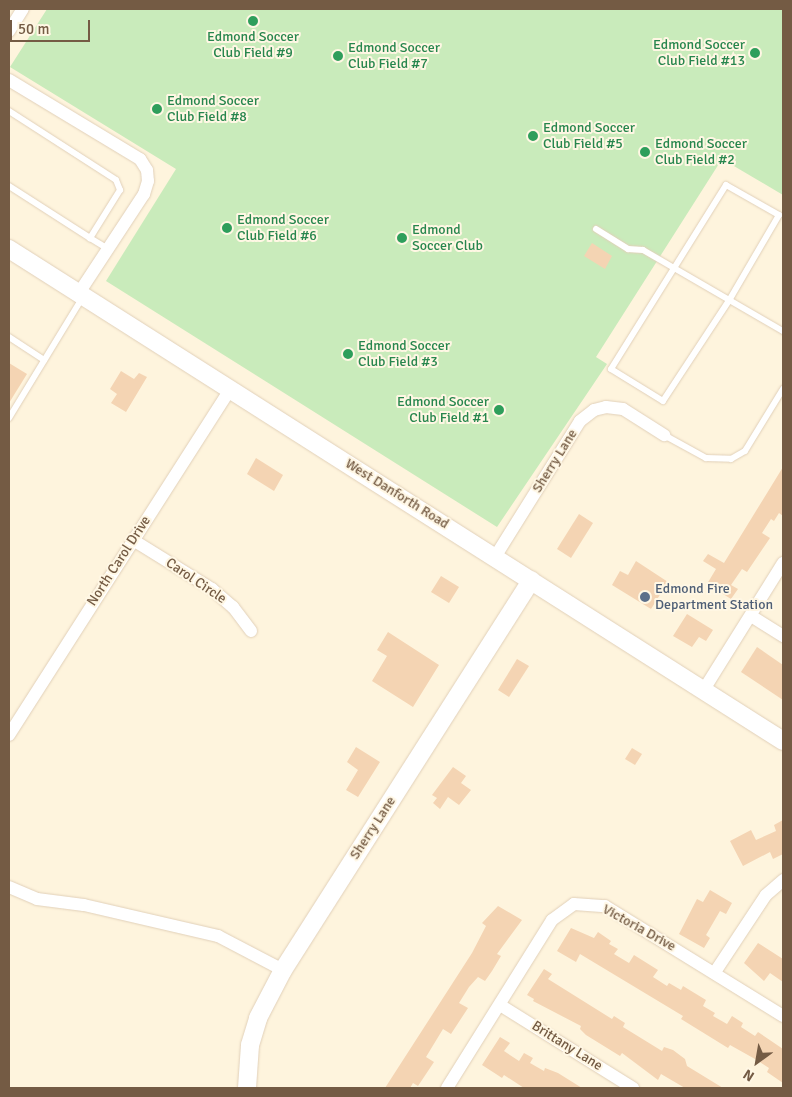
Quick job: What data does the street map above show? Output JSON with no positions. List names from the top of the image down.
{
  "streets": {
    "main road": ["Sherry Lane", "West Danforth Road"],
    "street": [
      "North Carol Drive",
      "Carol Circle",
      "Victoria Drive",
      "Brittany Lane"
    ]
  },
  "crossings": [
    ["Sherry Lane", "West Danforth Road"],
    ["West Danforth Road", "North Carol Drive"],
    ["North Carol Drive", "Carol Circle"],
    ["Victoria Drive", "Brittany Lane"]
  ],
  "places": [
    "Edmond Soccer Club Field #9",
    "Edmond Soccer Club Field #13",
    "Edmond Soccer Club Field #7",
    "Edmond Soccer Club Field #8",
    "Edmond Soccer Club Field #5",
    "Edmond Soccer Club Field #2",
    "Edmond Soccer Club Field #6",
    "Edmond Soccer Club",
    "Edmond Soccer Club Field #3",
    "Edmond Soccer Club Field #1",
    "Edmond Fire Department Station"
  ],
  "scale_bar": "50 m",
  "north": "bottom left"
}
